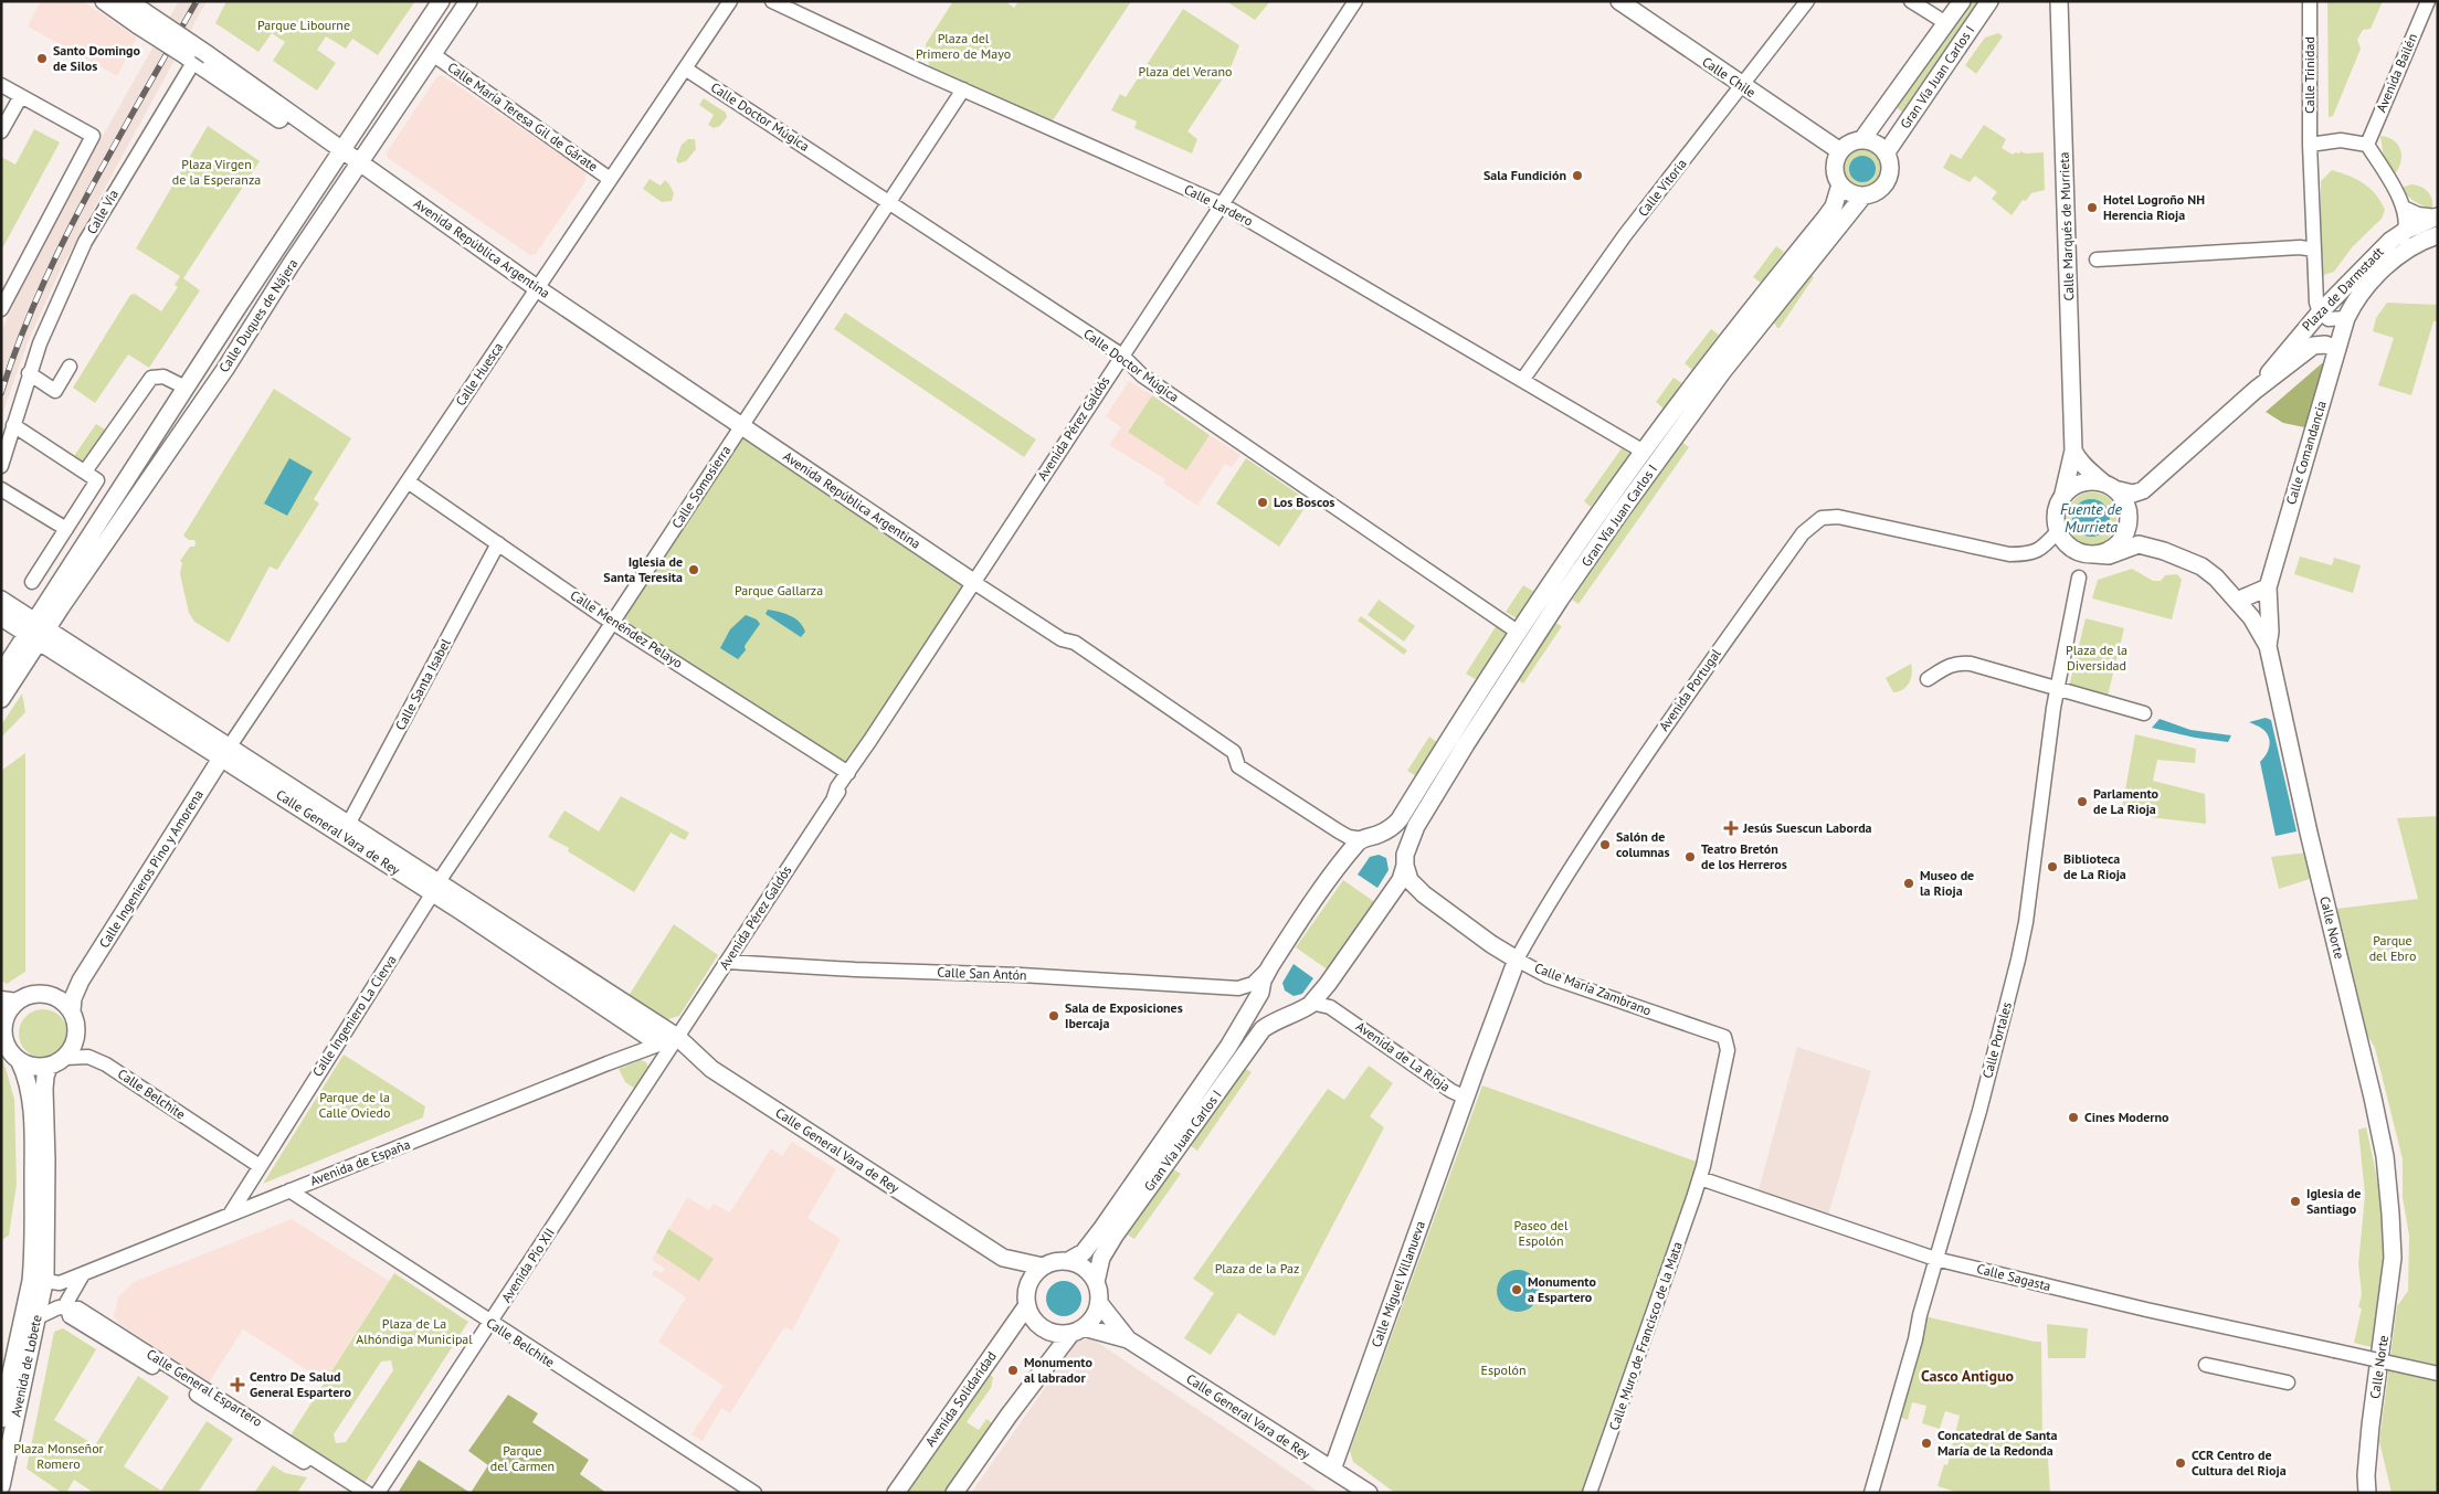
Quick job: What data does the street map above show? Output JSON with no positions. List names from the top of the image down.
{
  "streets": {
    "main road": [
      "Calle Chile",
      "Gran Vía Juan Carlos I",
      "Calle Marqués de Murrieta",
      "Avenida República Argentina",
      "Plaza de Darmstadt",
      "Calle Duques de Nájera",
      "Calle Comandancia",
      "Avenida Portugal",
      "Calle General Vara de Rey",
      "Calle Ingenieros Pino y Amorena",
      "Calle Norte",
      "Calle María Zambrano",
      "Calle Miguel Villanueva",
      "Avenida de Lobete",
      "Avenida Solidaridad"
    ],
    "street": [
      "Avenida Bailén",
      "Calle Trinidad",
      "Calle María Teresa Gil de Gárate",
      "Calle Doctor Múgica",
      "Calle Vitoria",
      "Calle Lardero",
      "Calle Vía",
      "Calle Huesca",
      "Avenida Pérez Galdós",
      "Calle Somosierra",
      "Calle Menéndez Pelayo",
      "Calle Santa Isabel",
      "Calle San Antón",
      "Calle Ingeniero La Cierva",
      "Calle Portales",
      "Avenida de La Rioja",
      "Calle Belchite",
      "Avenida de España",
      "Avenida Pío XII",
      "Calle Sagasta",
      "Calle Muro de Francisco de la Mata",
      "Calle General Espartero"
    ]
  },
  "crossings": [
    ["Calle Trinidad", "Plaza de Darmstadt"],
    ["Calle Chile", "Gran Vía Juan Carlos I"],
    ["Calle Chile", "Calle Vitoria"],
    ["Gran Vía Juan Carlos I", "Calle Doctor Múgica"],
    ["Gran Vía Juan Carlos I", "Calle Lardero"],
    ["Gran Vía Juan Carlos I", "Avenida República Argentina"],
    ["Gran Vía Juan Carlos I", "Calle General Vara de Rey"],
    ["Gran Vía Juan Carlos I", "Calle San Antón"],
    ["Gran Vía Juan Carlos I", "Calle María Zambrano"],
    ["Gran Vía Juan Carlos I", "Avenida de La Rioja"],
    ["Gran Vía Juan Carlos I", "Avenida Solidaridad"],
    ["Calle María Teresa Gil de Gárate", "Calle Duques de Nájera"],
    ["Calle María Teresa Gil de Gárate", "Calle Huesca"],
    ["Calle Doctor Múgica", "Calle Huesca"],
    ["Calle Doctor Múgica", "Avenida Pérez Galdós"],
    ["Calle Doctor Múgica", "Calle Somosierra"],
    ["Calle Vitoria", "Calle Lardero"],
    ["Calle Lardero", "Avenida Pérez Galdós"],
    ["Calle Lardero", "Calle Somosierra"],
    ["Calle Vía", "Avenida República Argentina"],
    ["Calle Marqués de Murrieta", "Avenida Portugal"],
    ["Calle Marqués de Murrieta", "Calle Norte"],
    ["Avenida República Argentina", "Calle Duques de Nájera"],
    ["Avenida República Argentina", "Calle Huesca"],
    ["Avenida República Argentina", "Avenida Pérez Galdós"],
    ["Avenida República Argentina", "Calle Somosierra"],
    ["Plaza de Darmstadt", "Calle Comandancia"],
    ["Calle Duques de Nájera", "Calle General Vara de Rey"],
    ["Calle Huesca", "Calle Menéndez Pelayo"],
    ["Calle Huesca", "Calle General Vara de Rey"],
    ["Calle Huesca", "Calle Ingenieros Pino y Amorena"],
    ["Avenida Pérez Galdós", "Calle Menéndez Pelayo"],
    ["Avenida Pérez Galdós", "Calle General Vara de Rey"],
    ["Avenida Pérez Galdós", "Calle San Antón"],
    ["Avenida Pérez Galdós", "Avenida de España"],
    ["Avenida Pérez Galdós", "Avenida Pío XII"],
    ["Calle Comandancia", "Calle Norte"],
    ["Calle Somosierra", "Calle Menéndez Pelayo"],
    ["Calle Somosierra", "Calle General Vara de Rey"],
    ["Calle Somosierra", "Calle Ingeniero La Cierva"],
    ["Calle Menéndez Pelayo", "Calle Santa Isabel"],
    ["Calle Santa Isabel", "Calle General Vara de Rey"],
    ["Avenida Portugal", "Calle Norte"],
    ["Avenida Portugal", "Calle María Zambrano"],
    ["Avenida Portugal", "Avenida de La Rioja"],
    ["Avenida Portugal", "Calle Miguel Villanueva"],
    ["Calle General Vara de Rey", "Calle Ingenieros Pino y Amorena"],
    ["Calle General Vara de Rey", "Calle Ingeniero La Cierva"],
    ["Calle General Vara de Rey", "Avenida de España"],
    ["Calle General Vara de Rey", "Avenida Pío XII"],
    ["Calle General Vara de Rey", "Calle Miguel Villanueva"],
    ["Calle General Vara de Rey", "Avenida Solidaridad"],
    ["Calle Ingenieros Pino y Amorena", "Calle Belchite"],
    ["Calle Ingenieros Pino y Amorena", "Avenida de España"],
    ["Calle Ingenieros Pino y Amorena", "Avenida de Lobete"],
    ["Calle María Zambrano", "Calle Muro de Francisco de la Mata"],
    ["Calle Ingeniero La Cierva", "Calle Belchite"],
    ["Calle Ingeniero La Cierva", "Avenida de España"],
    ["Calle Portales", "Calle Sagasta"],
    ["Avenida de La Rioja", "Calle Miguel Villanueva"],
    ["Calle Belchite", "Avenida de España"],
    ["Calle Belchite", "Avenida Pío XII"],
    ["Avenida de España", "Avenida Pío XII"],
    ["Avenida de España", "Avenida de Lobete"],
    ["Calle Sagasta", "Calle Muro de Francisco de la Mata"]
  ],
  "districts": ["Casco Antiguo"],
  "water": ["Fuente de Murrieta"],
  "parks": [
    "Parque Libourne",
    "Plaza del Primero de Mayo",
    "Plaza del Verano",
    "Plaza Virgen de la Esperanza",
    "Parque Gallarza",
    "Plaza de la Diversidad",
    "Parque del Ebro",
    "Parque de la Calle Oviedo",
    "Paseo del Espolón",
    "Plaza de la Paz",
    "Plaza de La Alhóndiga Municipal",
    "Espolón",
    "Plaza Monseñor Romero",
    "Parque del Carmen"
  ],
  "places": {
    "other": [
      "Santo Domingo de Silos",
      "Sala Fundición",
      "Hotel Logroño NH Herencia Rioja",
      "Los Boscos",
      "Iglesia de Santa Teresita",
      "Parlamento de La Rioja",
      "Salón de columnas",
      "Teatro Bretón de los Herreros",
      "Biblioteca de La Rioja",
      "Museo de la Rioja",
      "Sala de Exposiciones Ibercaja",
      "Cines Moderno",
      "Iglesia de Santiago",
      "Monumento a Espartero",
      "Monumento al labrador",
      "Concatedral de Santa María de la Redonda",
      "CCR Centro de Cultura del Rioja"
    ],
    "health": ["Jesús Suescun Laborda", "Centro De Salud General Espartero"]
  }
}
